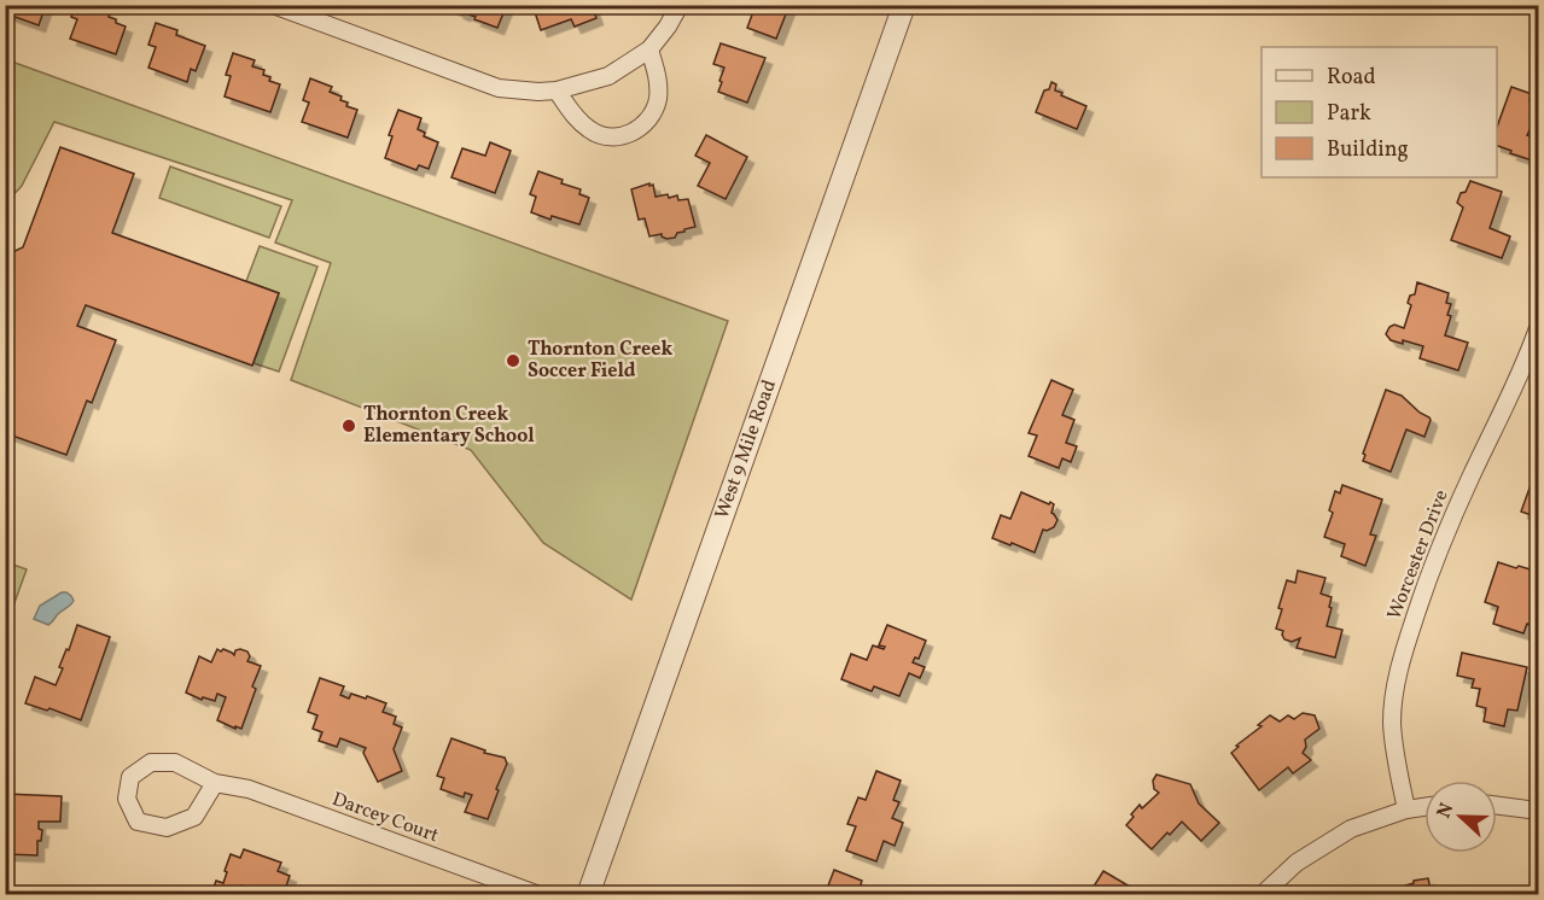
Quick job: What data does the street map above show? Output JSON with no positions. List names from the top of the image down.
{
  "streets": {
    "street": ["West 9 Mile Road", "Worcester Drive", "Darcey Court"]
  },
  "places": ["Thornton Creek Soccer Field", "Thornton Creek Elementary School"],
  "legend": ["Road", "Park", "Building"],
  "north": "left"
}
